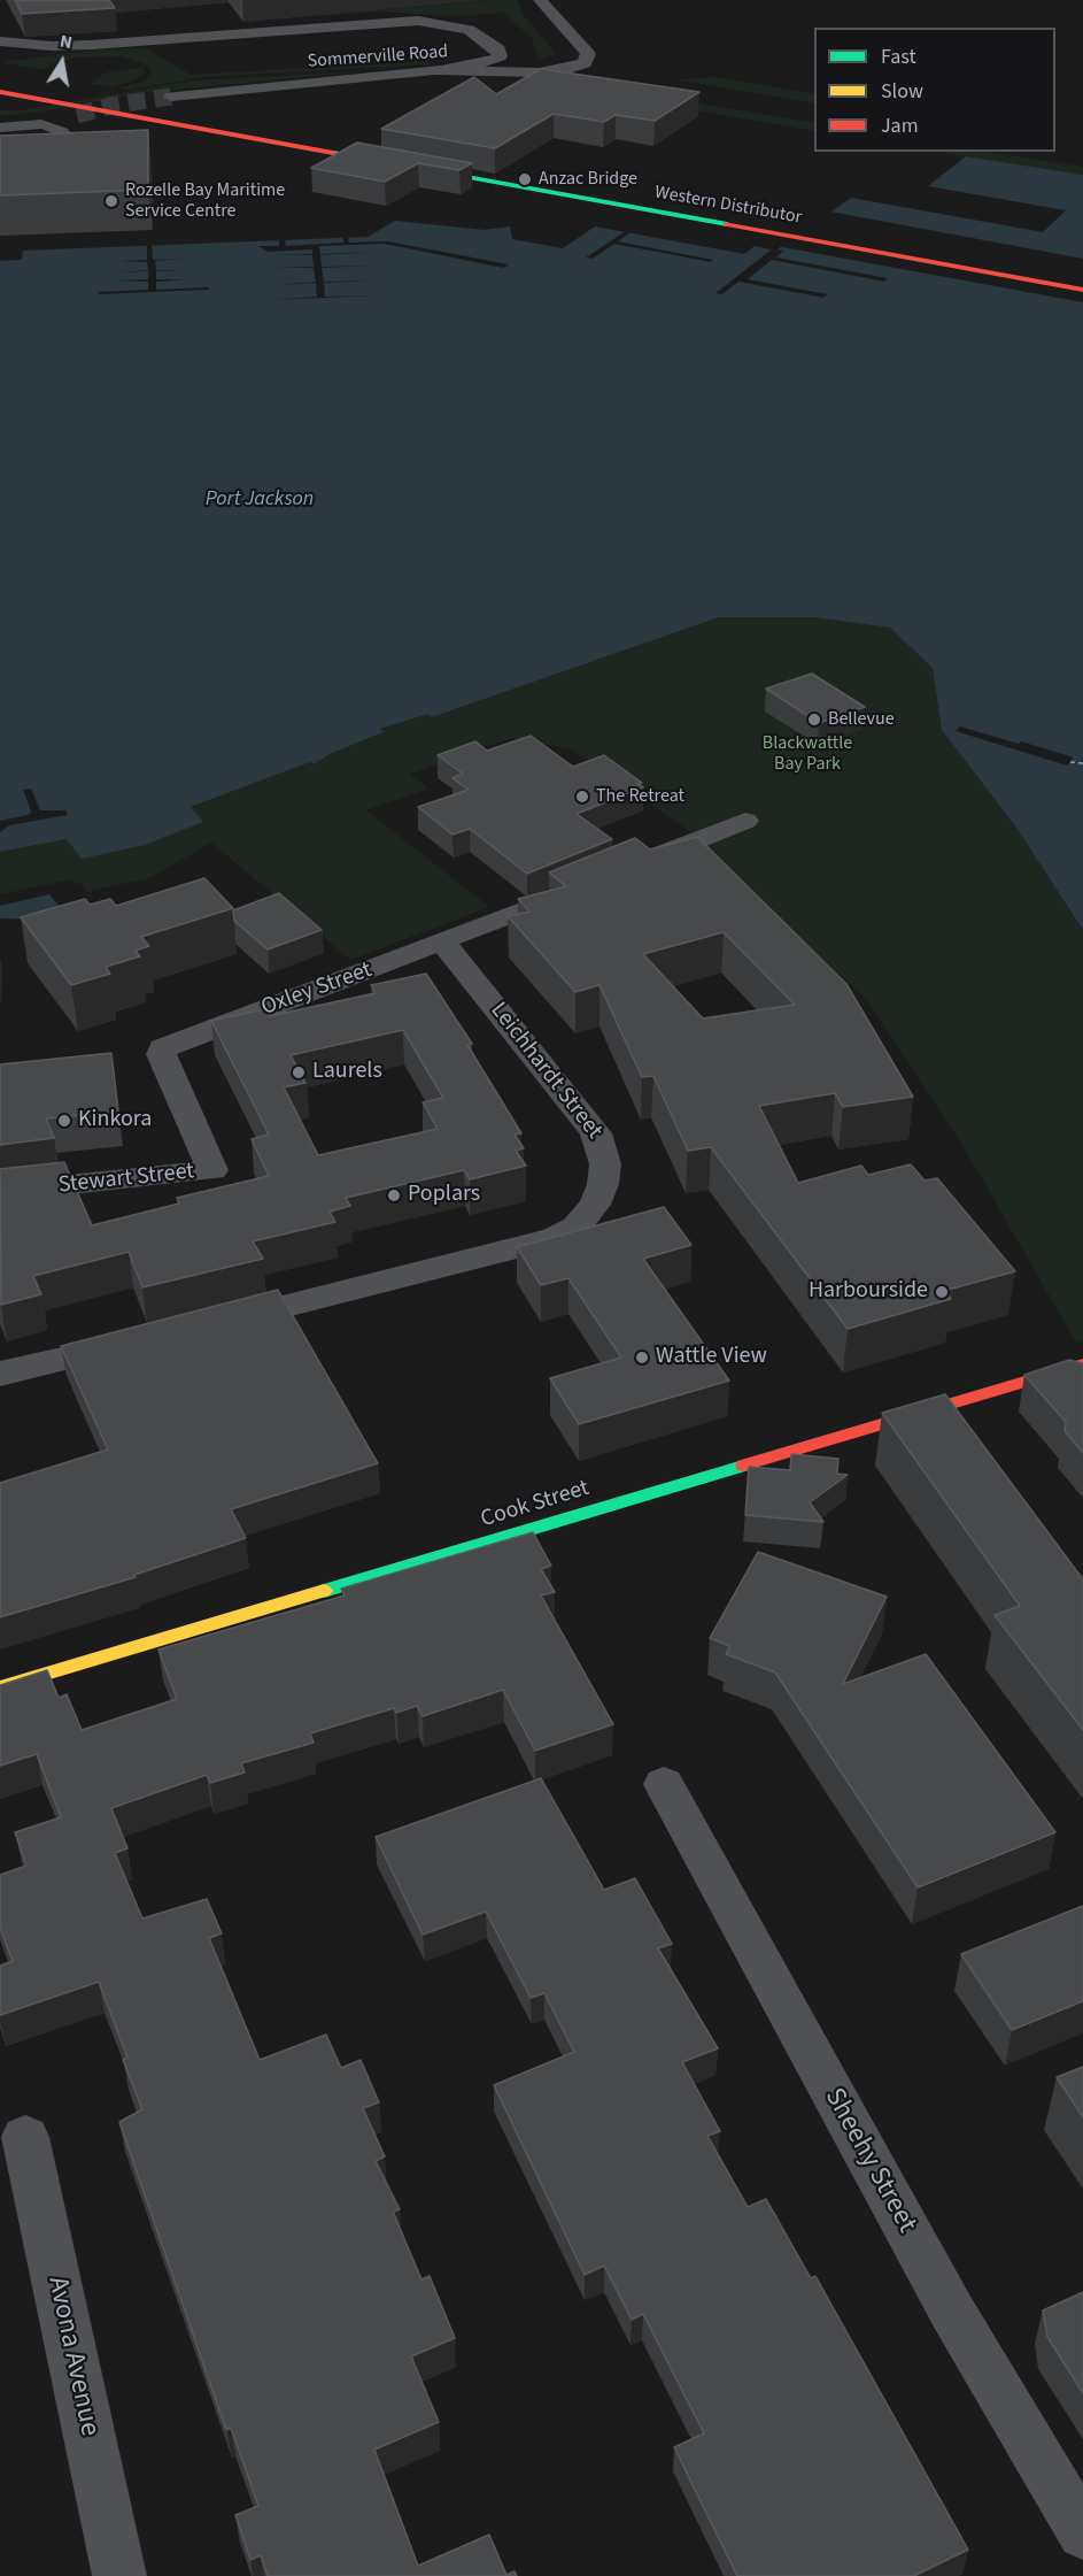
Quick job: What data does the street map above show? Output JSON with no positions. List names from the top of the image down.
{
  "streets": {
    "main road": ["Western Distributor", "Cook Street"],
    "street": [
      "Sommerville Road",
      "Oxley Street",
      "Leichhardt Street",
      "Stewart Street",
      "Sheehy Street",
      "Avona Avenue"
    ]
  },
  "crossings": [
    ["Oxley Street", "Leichhardt Street"],
    ["Oxley Street", "Stewart Street"]
  ],
  "water": ["Port Jackson"],
  "parks": ["Blackwattle Bay Park"],
  "places": [
    "Anzac Bridge",
    "Rozelle Bay Maritime Service Centre",
    "Bellevue",
    "The Retreat",
    "Laurels",
    "Kinkora",
    "Poplars",
    "Harbourside",
    "Wattle View"
  ],
  "legend": ["Fast", "Slow", "Jam"],
  "north": "top"
}
